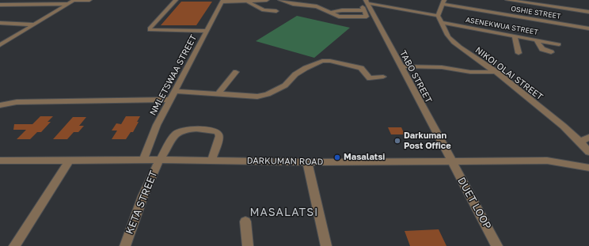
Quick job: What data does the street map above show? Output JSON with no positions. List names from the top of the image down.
{
  "streets": {
    "street": [
      "OSHIE STREET",
      "ASENEKWUA STREET",
      "NIKOI OLAI STREET",
      "NMLETSWAA STREET",
      "TABO STREET",
      "DARKUMAN ROAD",
      "KETA STREET",
      "DUET LOOP"
    ]
  },
  "crossings": [
    ["ASENEKWUA STREET", "NIKOI OLAI STREET"],
    ["NMLETSWAA STREET", "DARKUMAN ROAD"],
    ["TABO STREET", "DARKUMAN ROAD"],
    ["TABO STREET", "DUET LOOP"],
    ["DARKUMAN ROAD", "KETA STREET"],
    ["DARKUMAN ROAD", "DUET LOOP"]
  ],
  "districts": ["MASALATSI"],
  "places": ["Darkuman Post Office", "Masalatsi"]
}
